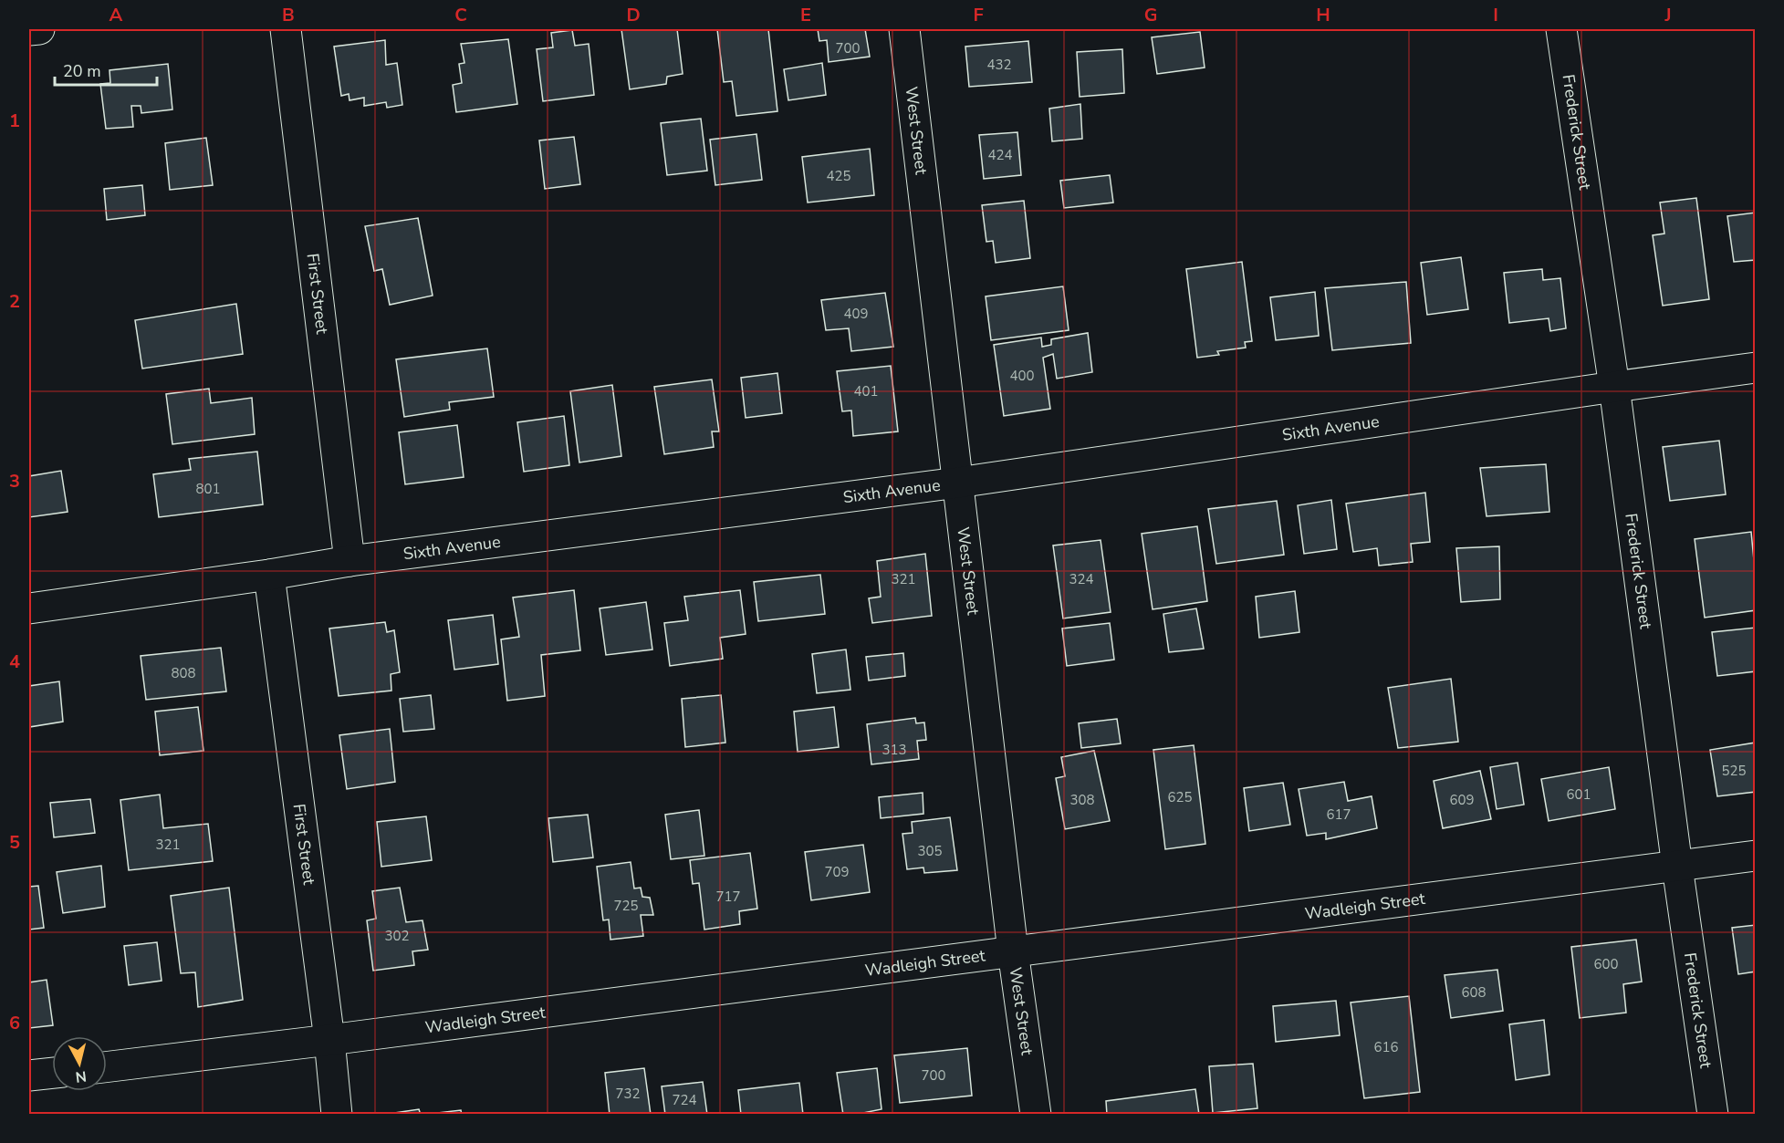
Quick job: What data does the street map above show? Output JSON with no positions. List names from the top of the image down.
{
  "streets": {
    "street": [
      "West Street",
      "Frederick Street",
      "First Street",
      "Sixth Avenue",
      "Wadleigh Street"
    ]
  },
  "crossings": [
    ["West Street", "Sixth Avenue"],
    ["West Street", "Wadleigh Street"],
    ["Frederick Street", "Sixth Avenue"],
    ["Frederick Street", "Wadleigh Street"],
    ["First Street", "Sixth Avenue"],
    ["First Street", "Wadleigh Street"]
  ],
  "house_numbers": [
    "700",
    "432",
    "424",
    "425",
    "409",
    "400",
    "401",
    "801",
    "321",
    "324",
    "808",
    "313",
    "525",
    "601",
    "625",
    "308",
    "609",
    "617",
    "321",
    "305",
    "709",
    "717",
    "725",
    "302",
    "600",
    "608",
    "616",
    "700",
    "732",
    "724"
  ],
  "scale_bar": "20 m",
  "north": "bottom",
  "grid": {
    "columns": [
      "A",
      "B",
      "C",
      "D",
      "E",
      "F",
      "G",
      "H",
      "I",
      "J"
    ],
    "rows": [
      "1",
      "2",
      "3",
      "4",
      "5",
      "6"
    ]
  }
}
